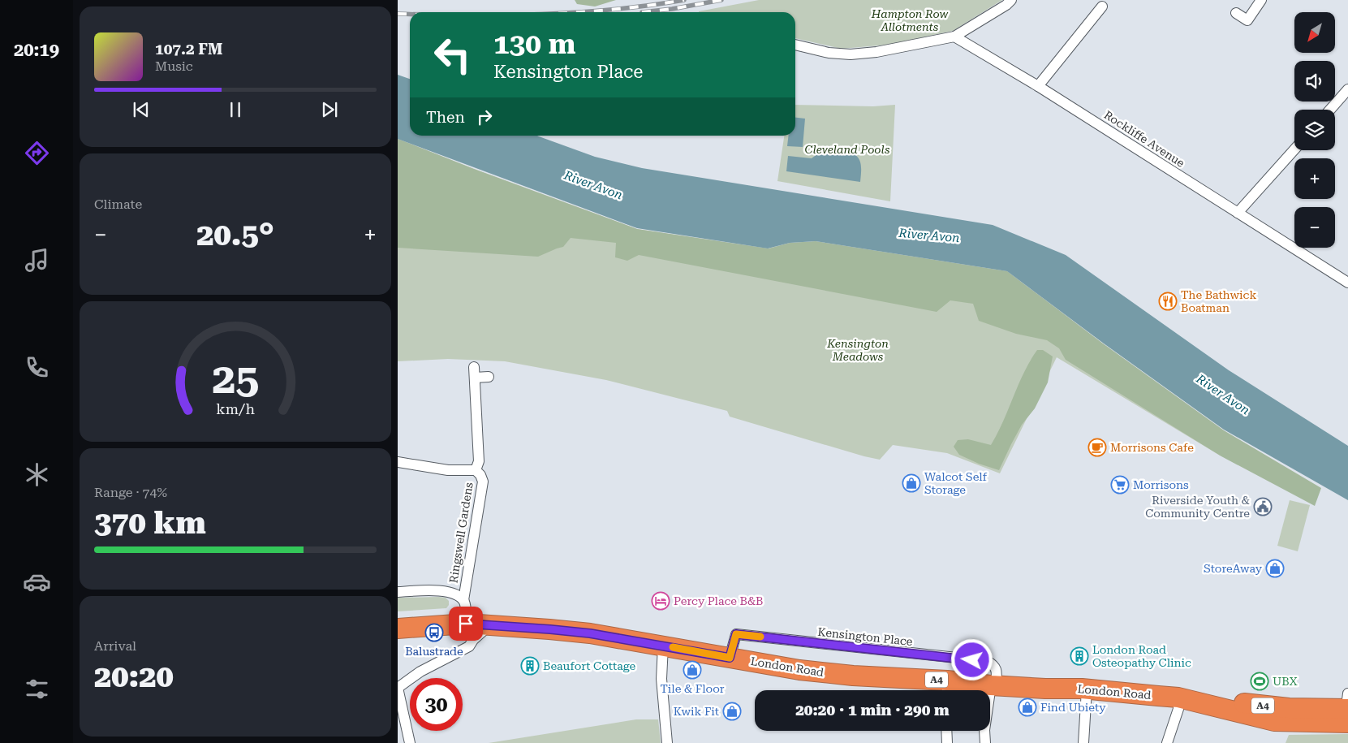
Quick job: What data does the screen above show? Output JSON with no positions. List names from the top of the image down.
{
  "streets": {
    "highway": ["London Road", "A4"],
    "street": ["Rockliffe Avenue", "Ringswell Gardens", "Kensington Place"]
  },
  "crossings": [
    ["Ringswell Gardens", "London Road"],
    ["Kensington Place", "London Road"]
  ],
  "water": ["River Avon"],
  "parks": ["Hampton Row Allotments", "Cleveland Pools", "Kensington Meadows"],
  "places": {
    "restaurant": ["The Bathwick Boatman"],
    "cafe": ["Morrisons Cafe"],
    "shop": [
      "Walcot Self Storage",
      "StoreAway",
      "Tile & Floor",
      "Find Ubiety",
      "Kwik Fit"
    ],
    "supermarket": ["Morrisons"],
    "public building": ["Riverside Youth & Community Centre"],
    "hotel": ["Percy Place B&B"],
    "bus stop": ["Balustrade"],
    "building": ["London Road Osteopathy Clinic", "Beaufort Cottage"],
    "sports": ["UBX"]
  },
  "north": "bottom left",
  "page": {
    "tabs": "20:19",
    "map_buttons": ["+", "−"],
    "turn": ["130 m", "Kensington Place"],
    "song": ["107.2 FM", "Music"],
    "then": "Then",
    "tile": [
      "Climate",
      ["Range · 74%", "370 km"],
      ["Arrival", "20:20"]
    ],
    "heat": ["−", "20.5°", "+"],
    "limit": "30",
    "trip": "20:20 · 1 min · 290 m",
    "gauge": ["25", "km/h"]
  }
}
